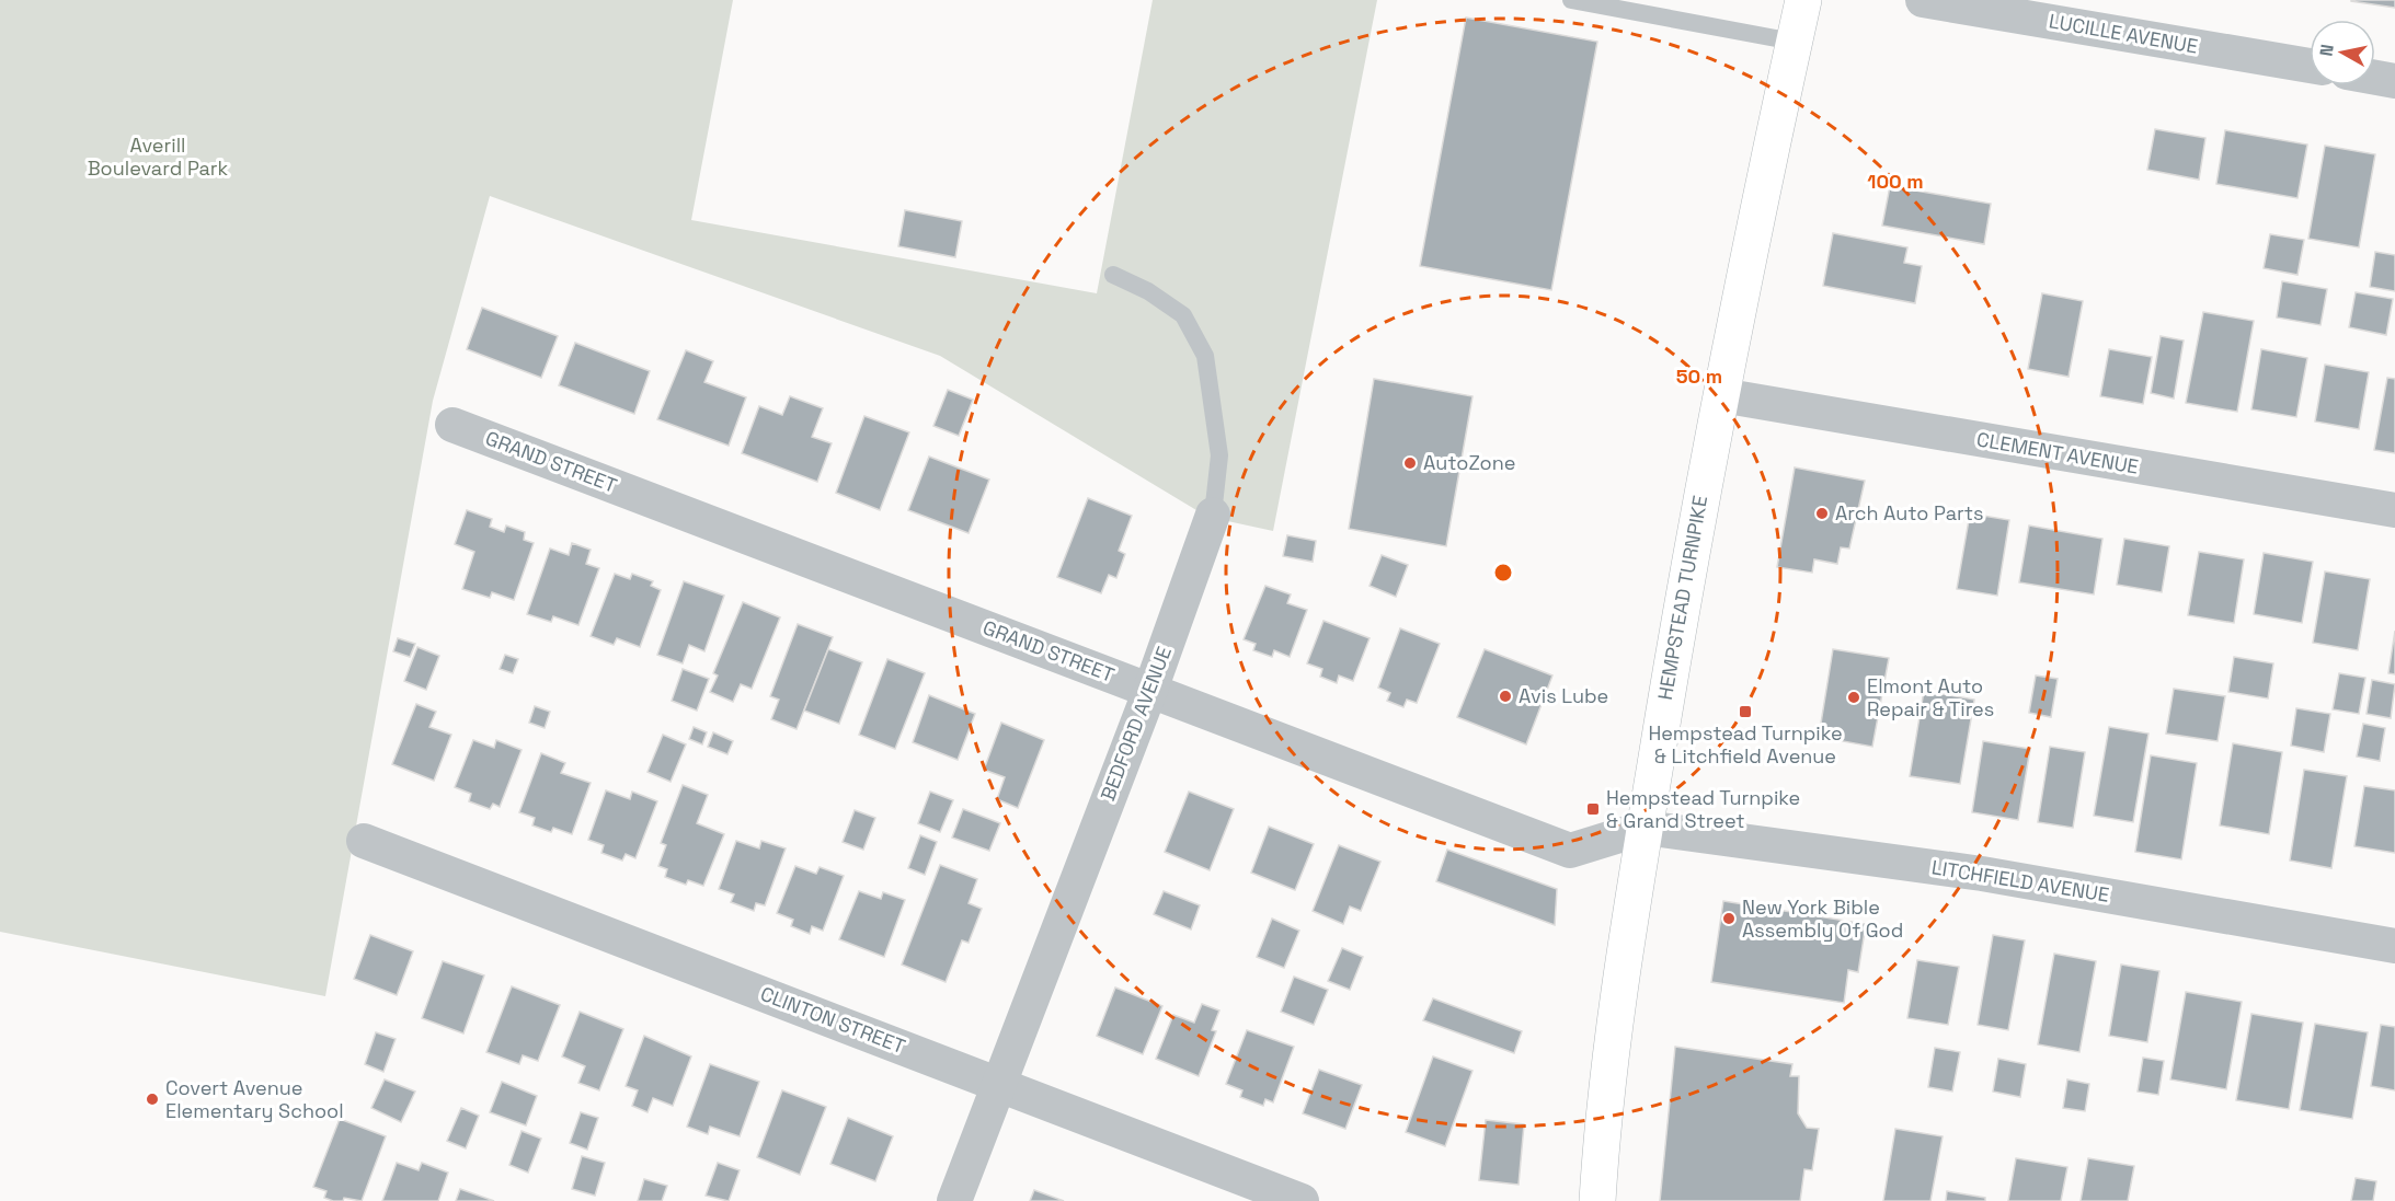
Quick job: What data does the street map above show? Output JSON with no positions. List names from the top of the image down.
{
  "streets": {
    "main road": ["HEMPSTEAD TURNPIKE"],
    "street": [
      "LUCILLE AVENUE",
      "CLEMENT AVENUE",
      "GRAND STREET",
      "BEDFORD AVENUE",
      "LITCHFIELD AVENUE",
      "CLINTON STREET"
    ]
  },
  "crossings": [
    ["CLEMENT AVENUE", "HEMPSTEAD TURNPIKE"],
    ["GRAND STREET", "HEMPSTEAD TURNPIKE"],
    ["GRAND STREET", "BEDFORD AVENUE"],
    ["GRAND STREET", "LITCHFIELD AVENUE"],
    ["HEMPSTEAD TURNPIKE", "LITCHFIELD AVENUE"],
    ["BEDFORD AVENUE", "CLINTON STREET"]
  ],
  "parks": ["Averill Boulevard Park"],
  "places": {
    "other": [
      "AutoZone",
      "Arch Auto Parts",
      "Avis Lube",
      "Elmont Auto Repair & Tires",
      "New York Bible Assembly Of God",
      "Covert Avenue Elementary School"
    ],
    "transit": ["Hempstead Turnpike & Litchfield Avenue", "Hempstead Turnpike & Grand Street"]
  },
  "north": "left",
  "rings": ["100 m", "50 m"]
}
